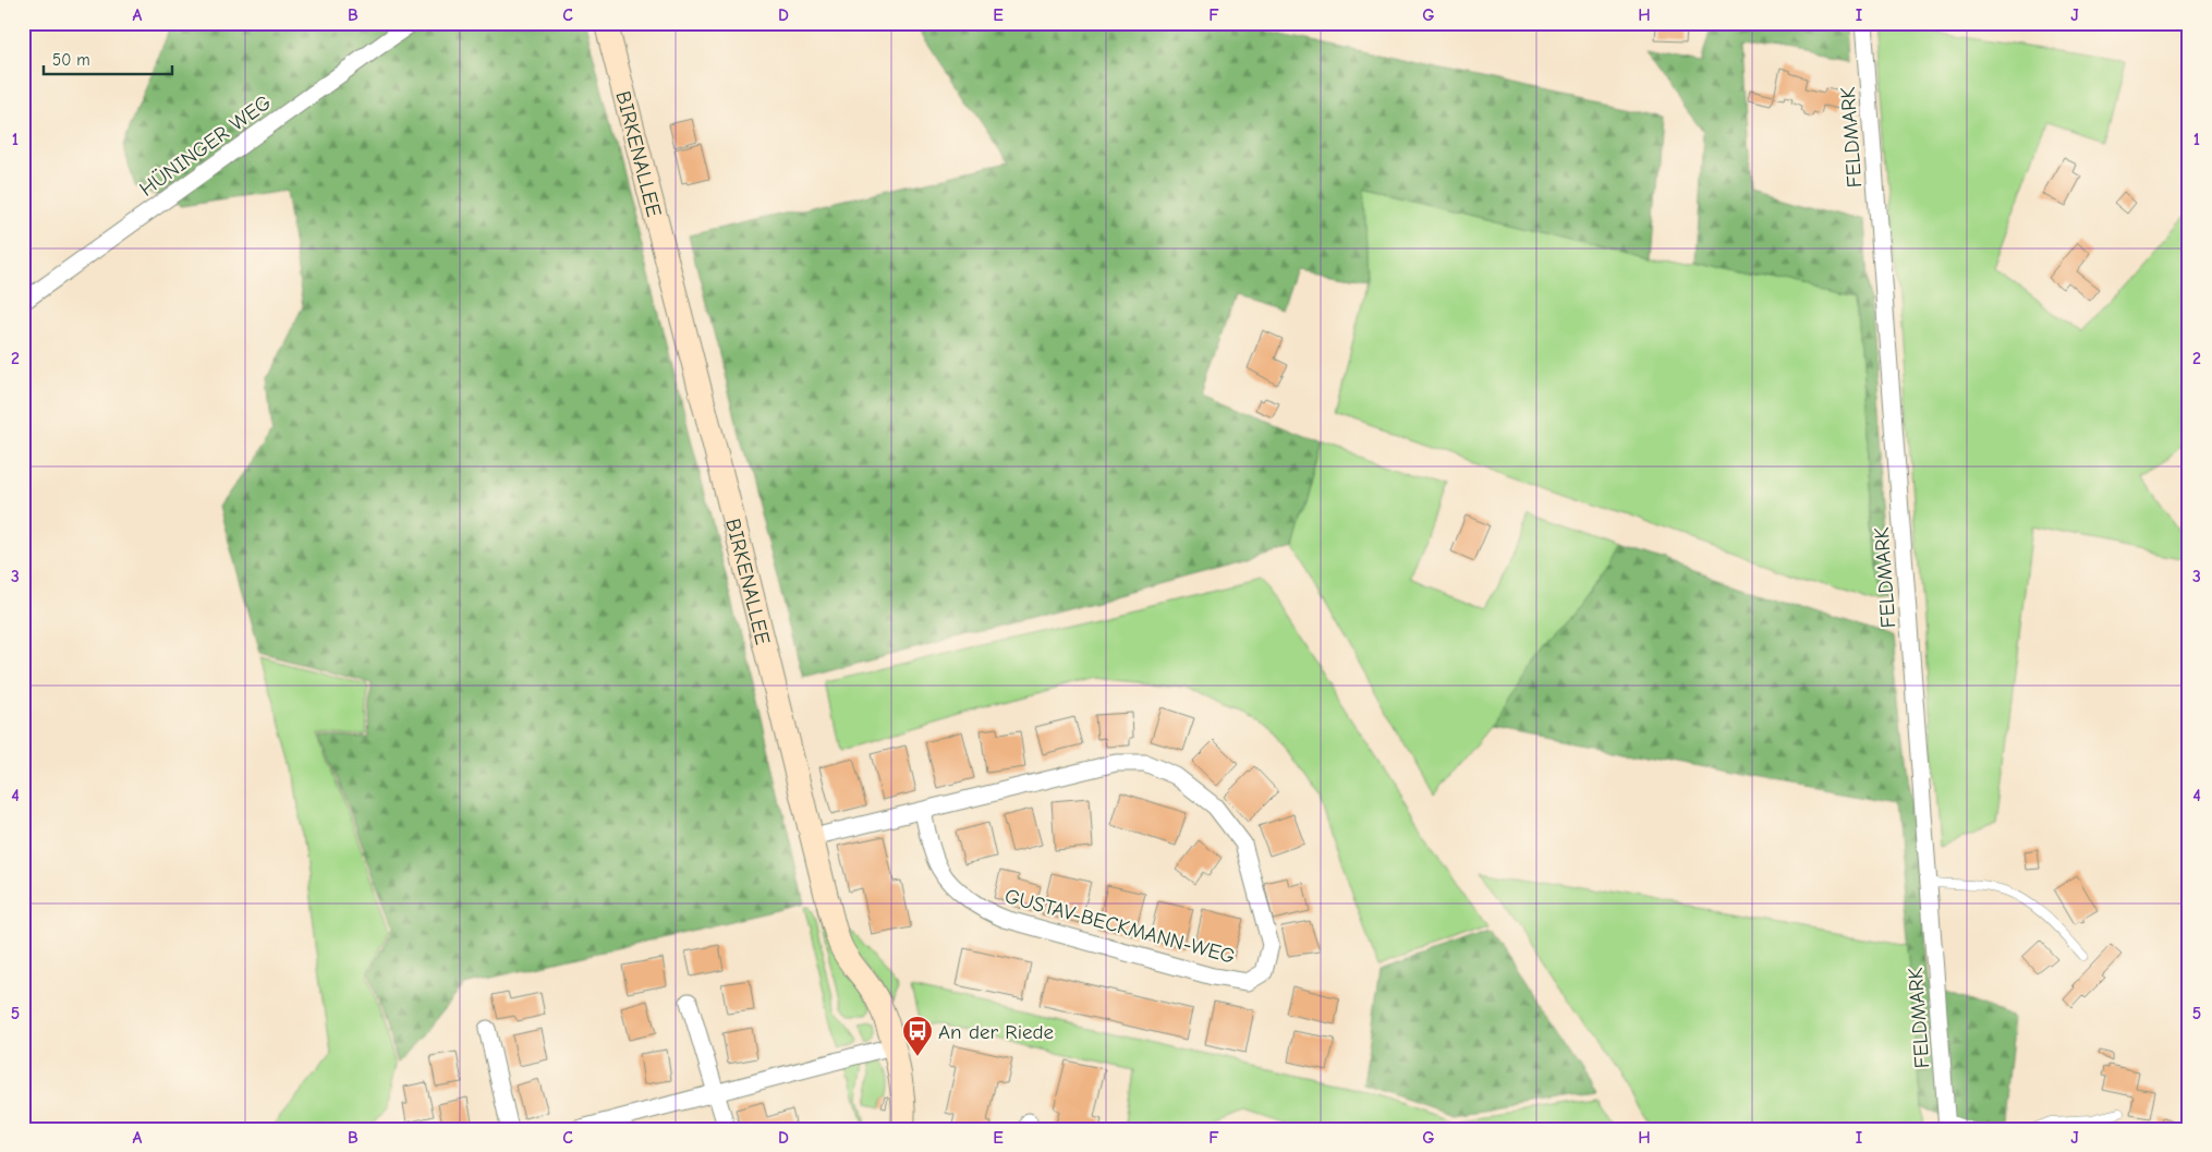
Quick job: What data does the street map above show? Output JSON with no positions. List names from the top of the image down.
{
  "streets": {
    "street": [
      "FELDMARK",
      "HÜNINGER WEG",
      "BIRKENALLEE",
      "GUSTAV-BECKMANN-WEG"
    ]
  },
  "crossings": [
    ["BIRKENALLEE", "GUSTAV-BECKMANN-WEG"]
  ],
  "places": {
    "bus stop": ["An der Riede"]
  },
  "scale_bar": "50 m",
  "grid": {
    "columns": [
      "A",
      "B",
      "C",
      "D",
      "E",
      "F",
      "G",
      "H",
      "I",
      "J"
    ],
    "rows": [
      "1",
      "2",
      "3",
      "4",
      "5"
    ]
  }
}
